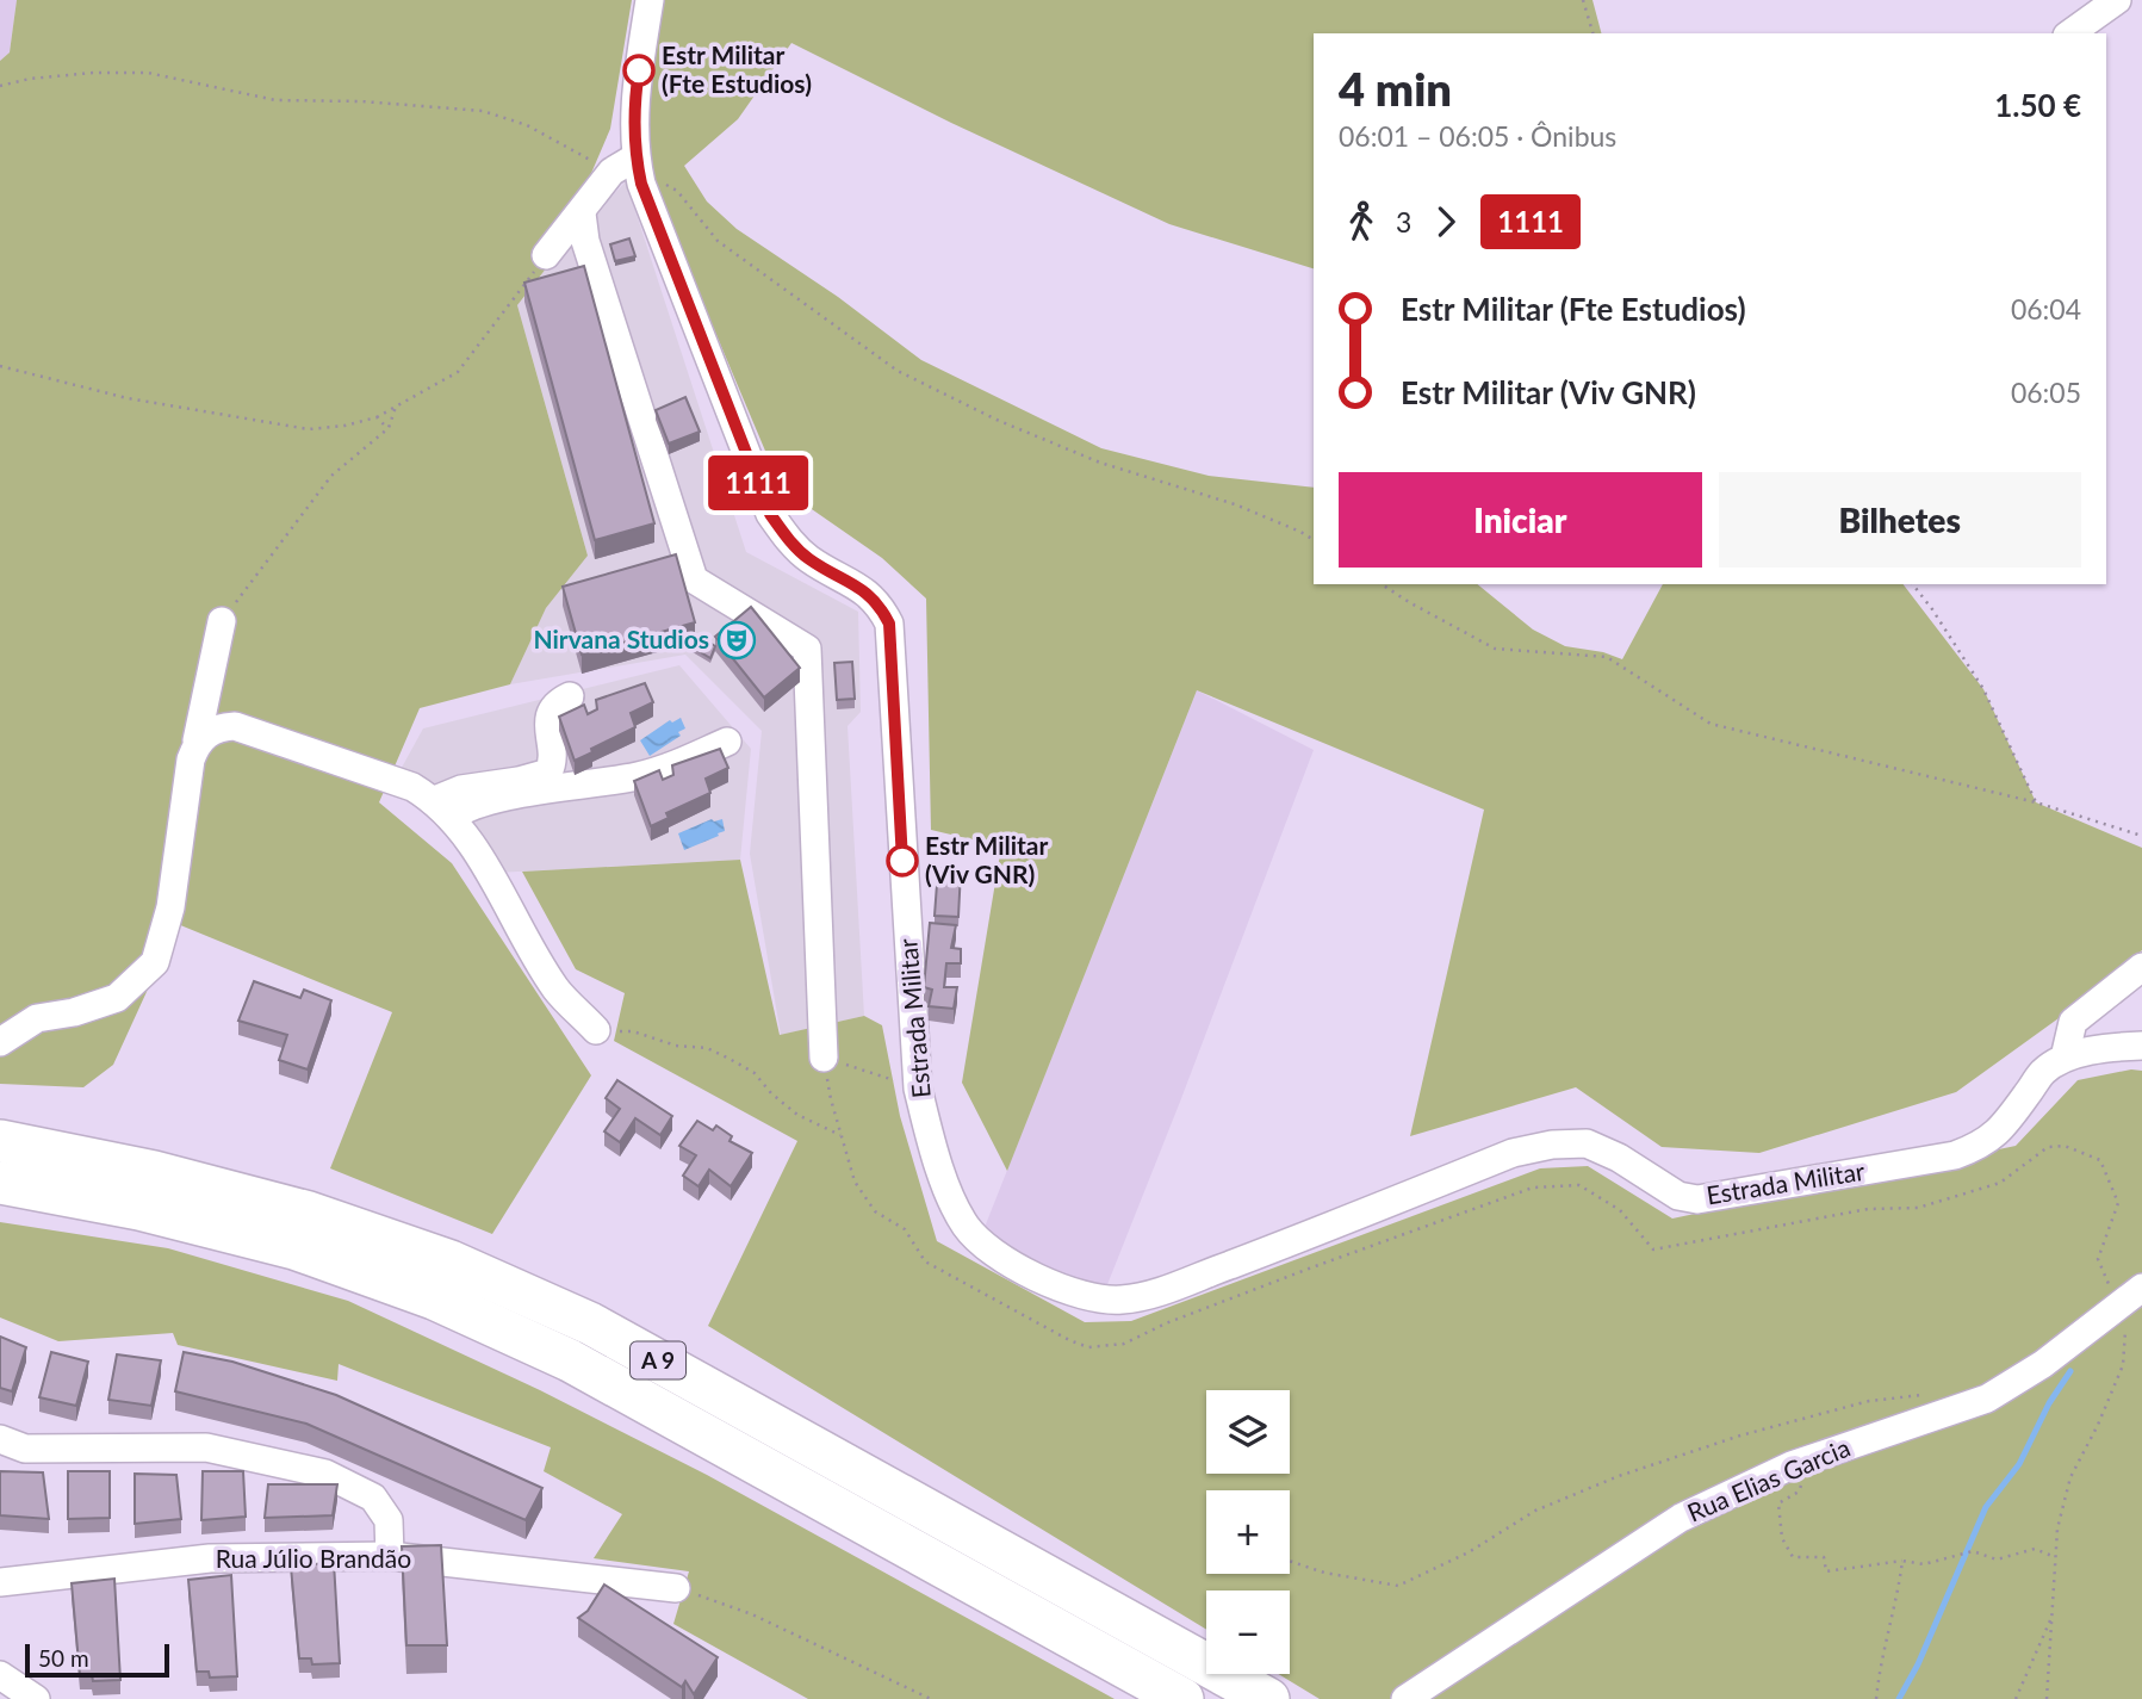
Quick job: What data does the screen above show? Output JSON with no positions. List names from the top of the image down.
{
  "streets": {
    "highway": ["A 9"],
    "street": ["Estrada Militar", "Rua Elias Garcia", "Rua Júlio Brandão"]
  },
  "places": {
    "other": ["Estr Militar (Fte Estudios)", "Estr Militar (Viv GNR)"],
    "theatre": ["Nirvana Studios"]
  },
  "lines": ["bus line 1111"],
  "scale_bar": "50 m",
  "page": {
    "on_map": "1111",
    "heading": ["4 min", "06:01 – 06:05 · Ônibus", "1.50 €"],
    "legs": ["3", "1111"],
    "list": [
      {
        "name": "Estr Militar (Fte Estudios)",
        "value": "06:04"
      },
      {
        "name": "Estr Militar (Viv GNR)",
        "value": "06:05"
      }
    ],
    "buttons": ["Iniciar", "Bilhetes"],
    "map_buttons": ["+", "−"],
    "scale": "50 m"
  }
}
